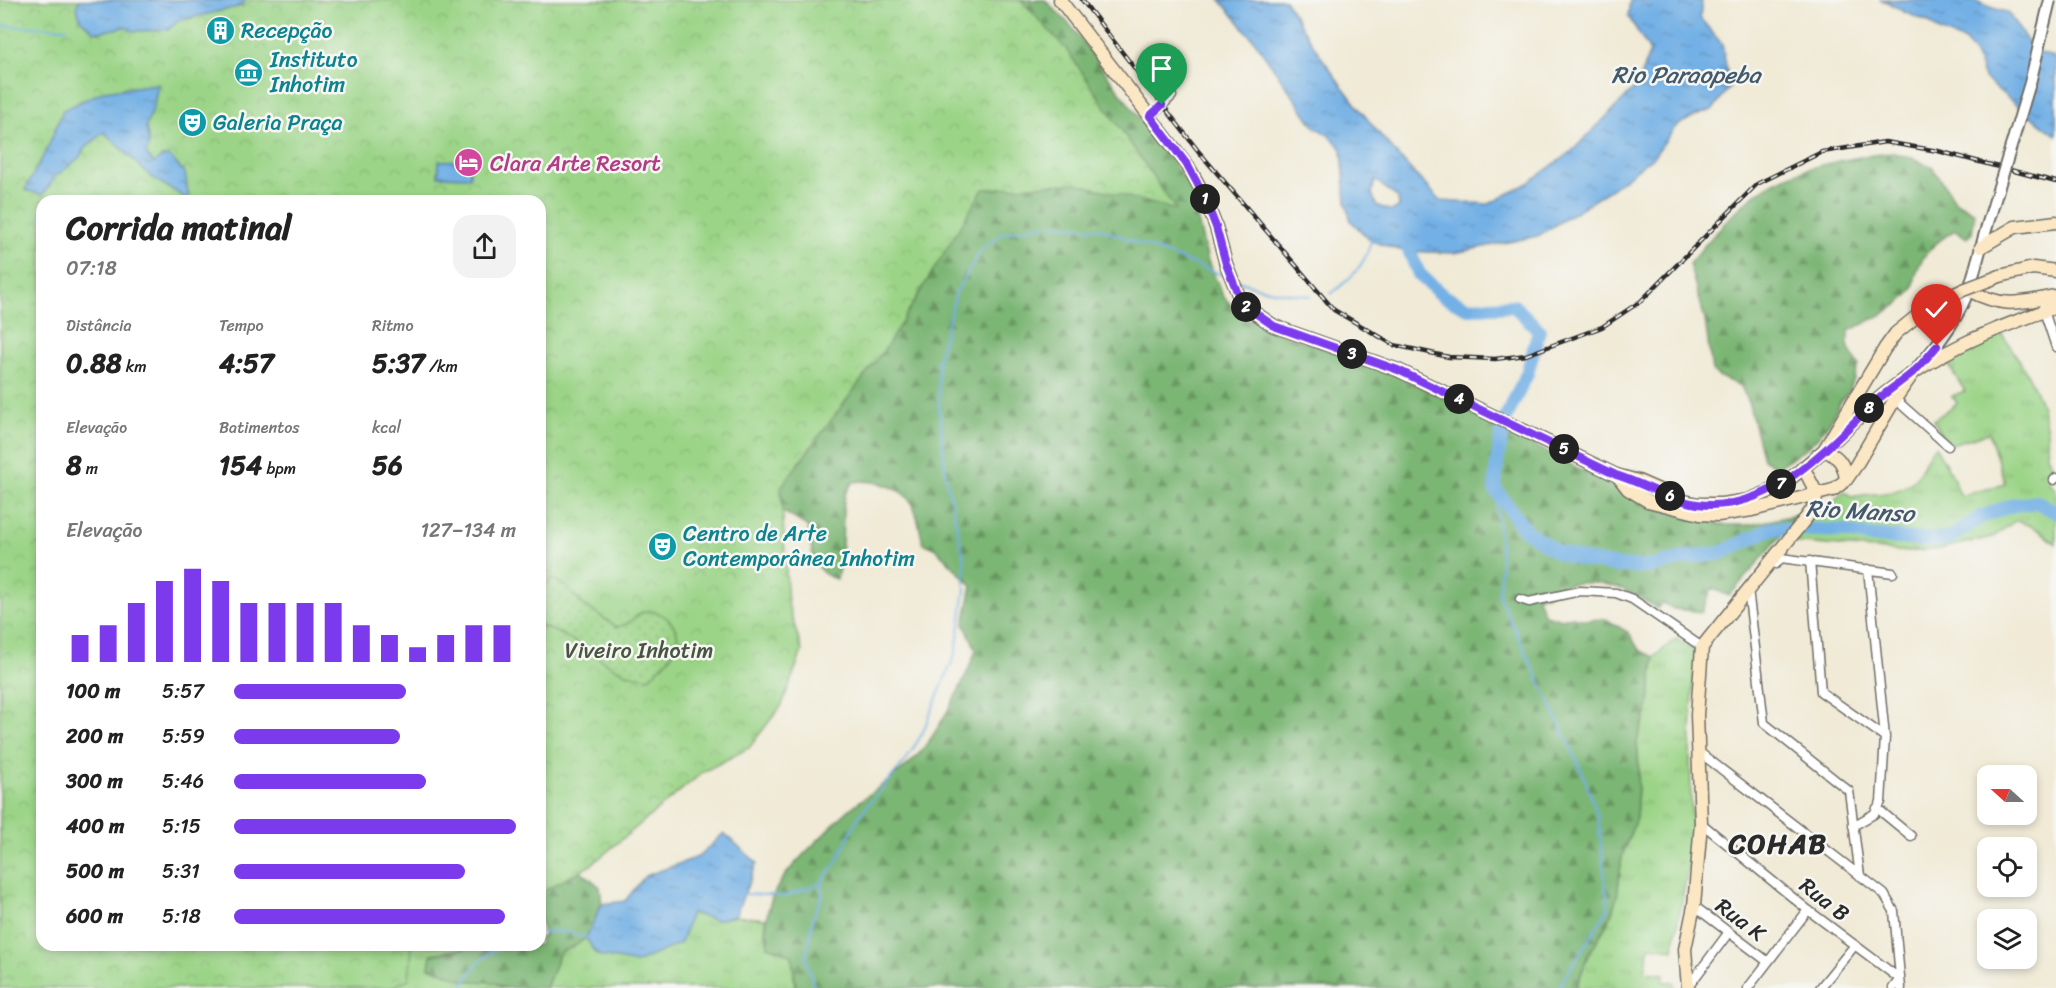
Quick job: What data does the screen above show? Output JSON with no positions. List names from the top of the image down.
{
  "streets": {
    "street": ["Rua B", "Rua K"]
  },
  "districts": ["COHAB"],
  "water": ["Rio Paraopeba", "Rio Manso"],
  "parks": ["Viveiro Inhotim"],
  "places": {
    "building": ["Recepção"],
    "museum": ["Instituto Inhotim"],
    "theatre": ["Galeria Praça", "Centro de Arte Contemporânea Inhotim"],
    "hotel": ["Clara Arte Resort"]
  },
  "north": "left",
  "page": {
    "pins": [
      "1",
      "2",
      "3",
      "4",
      "8",
      "5",
      "7",
      "6"
    ],
    "heading": ["Corrida matinal", "07:18"],
    "stats": [
      ["Distância", "0.88 km"],
      ["Tempo", "4:57"],
      ["Ritmo", "5:37 /km"],
      ["Elevação", "8 m"],
      ["Batimentos", "154 bpm"],
      ["kcal", "56"]
    ],
    "chart": ["Elevação", "127–134 m"],
    "list": [
      {
        "name": "100 m",
        "note": "5:57"
      },
      {
        "name": "200 m",
        "note": "5:59"
      },
      {
        "name": "300 m",
        "note": "5:46"
      },
      {
        "name": "400 m",
        "note": "5:15"
      },
      {
        "name": "500 m",
        "note": "5:31"
      },
      {
        "name": "600 m",
        "note": "5:18"
      }
    ]
  }
}
